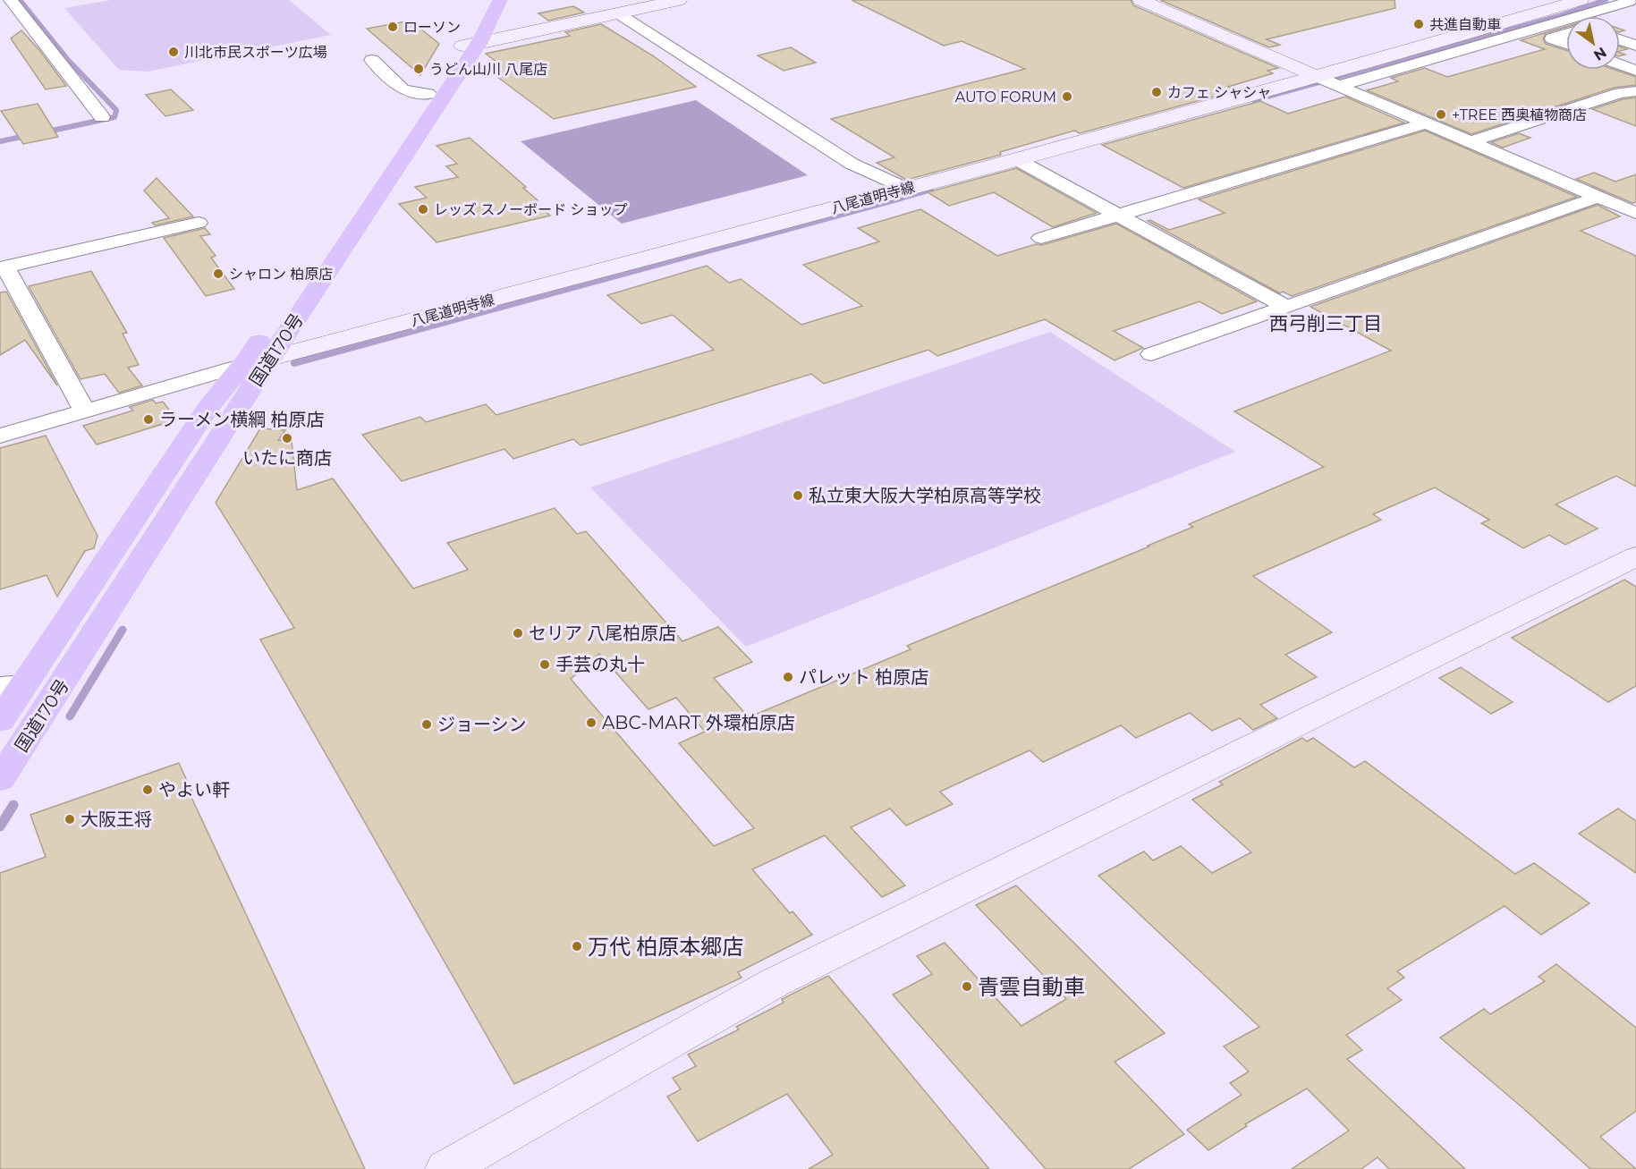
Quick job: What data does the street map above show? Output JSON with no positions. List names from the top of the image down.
{
  "streets": {
    "highway": ["国道170号"],
    "street": ["八尾道明寺線"]
  },
  "crossings": [
    ["八尾道明寺線", "国道170号"]
  ],
  "districts": ["西弓削三丁目"],
  "places": [
    "共進自動車",
    "ローソン",
    "川北市民スポーツ広場",
    "うどん山川 八尾店",
    "カフェ シャシャ",
    "AUTO FORUM",
    "+TREE 西奥植物商店",
    "レッズ スノーボード ショップ",
    "シャロン 柏原店",
    "ラーメン横綱 柏原店",
    "いたに商店",
    "私立東大阪大学柏原高等学校",
    "セリア 八尾柏原店",
    "手芸の丸十",
    "パレット 柏原店",
    "ABC-MART 外環柏原店",
    "ジョーシン",
    "やよい軒",
    "大阪王将",
    "万代 柏原本郷店",
    "青雲自動車"
  ],
  "north": "bottom right"
}
